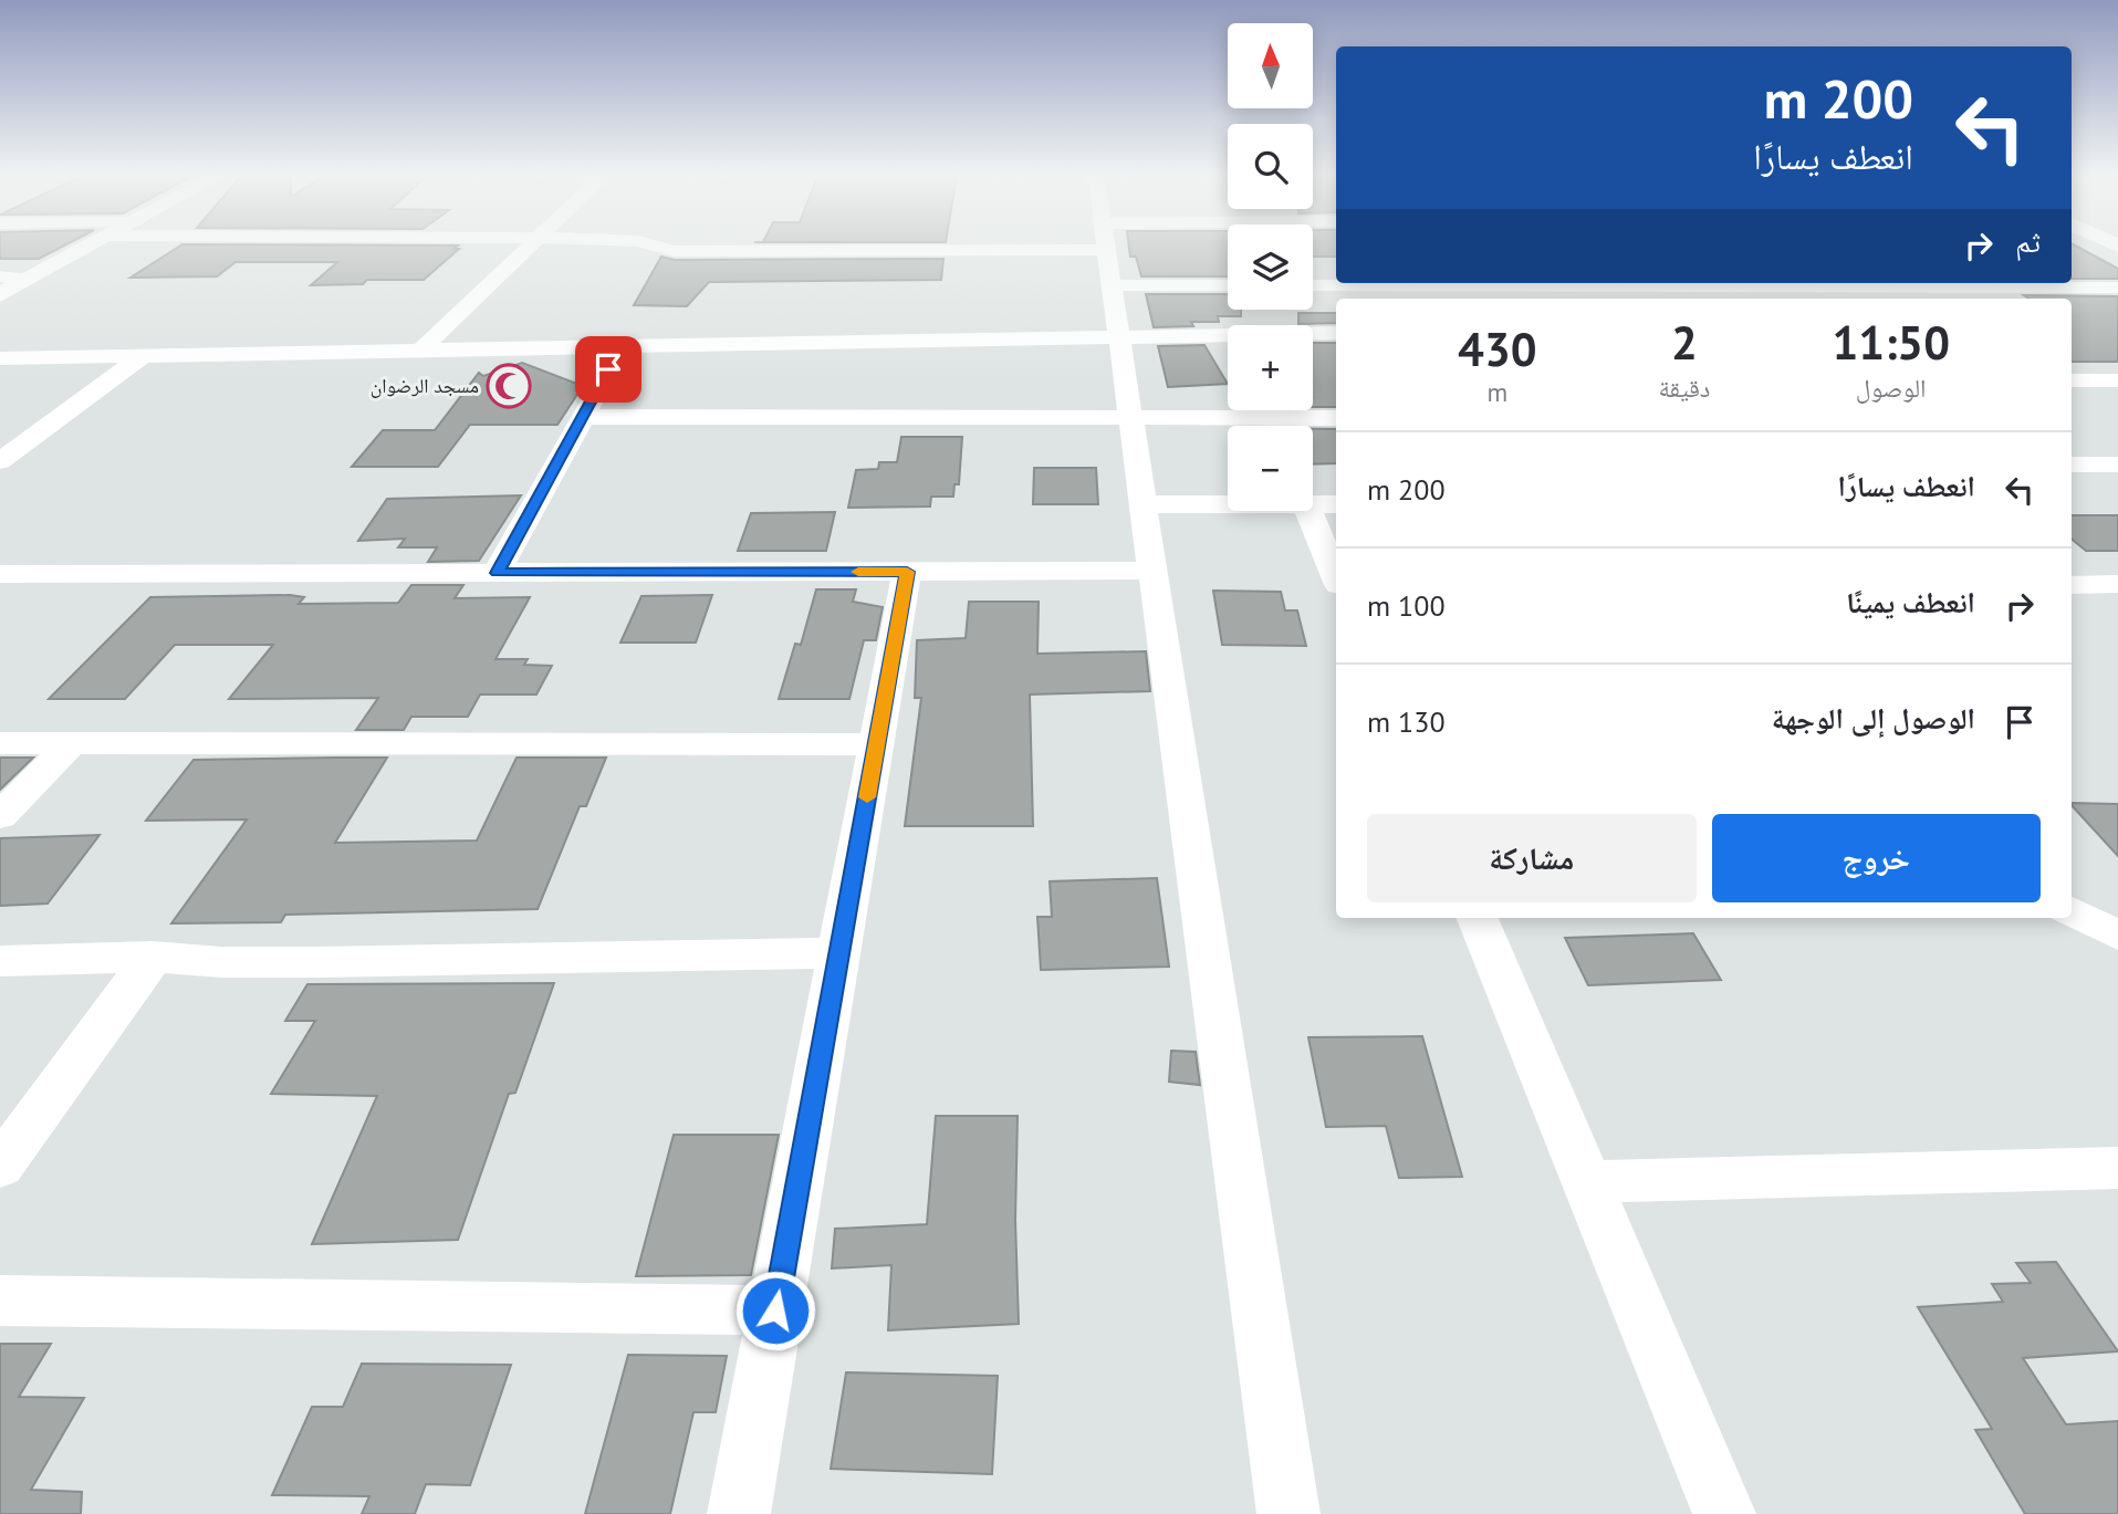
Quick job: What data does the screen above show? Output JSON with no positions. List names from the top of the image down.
{
  "places": {
    "mosque": ["مسجد الرضوان"]
  },
  "north": "top",
  "page": {
    "map_buttons": ["+", "−"],
    "turn": ["200 m", "انعطف يسارًا"],
    "then": "ثم",
    "eta": [
      "11:50",
      "الوصول",
      "2",
      "دقيقة",
      "430",
      "m"
    ],
    "list": [
      {
        "name": "انعطف يسارًا",
        "value": "200 m"
      },
      {
        "name": "انعطف يمينًا",
        "value": "100 m"
      },
      {
        "name": "الوصول إلى الوجهة",
        "value": "130 m"
      }
    ],
    "buttons": ["خروج", "مشاركة"]
  }
}
